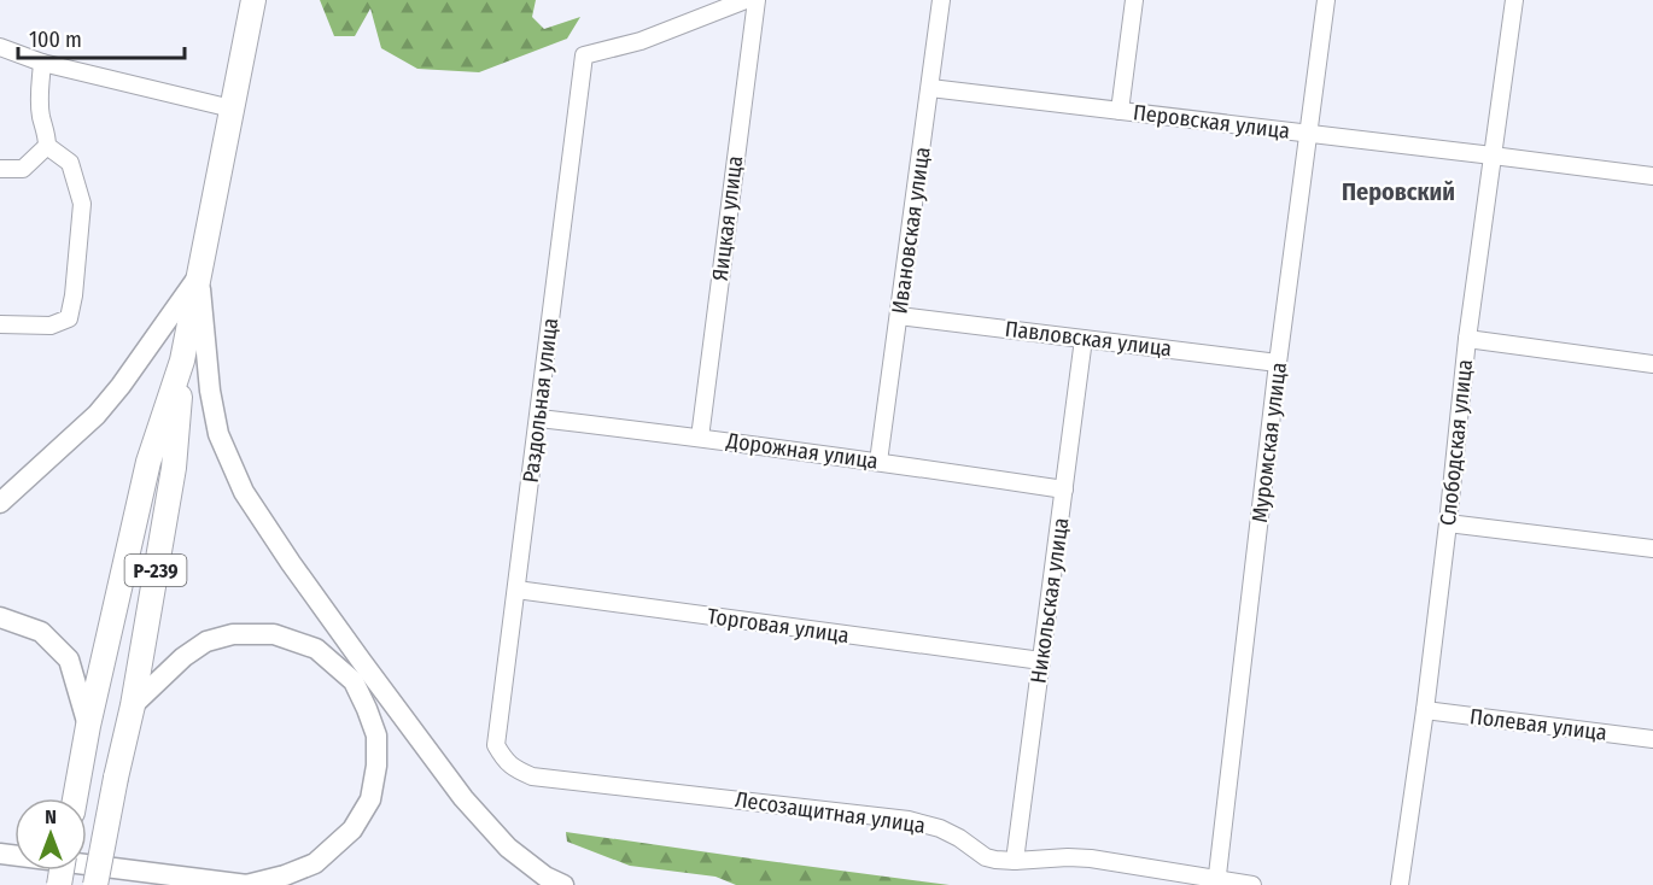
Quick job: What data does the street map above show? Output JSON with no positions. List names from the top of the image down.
{
  "streets": {
    "highway": ["Р-239"],
    "street": [
      "Перовская улица",
      "Яицкая улица",
      "Ивановская улица",
      "Павловская улица",
      "Раздольная улица",
      "Муромская улица",
      "Слободская улица",
      "Дорожная улица",
      "Никольская улица",
      "Торговая улица",
      "Полевая улица",
      "Лесозащитная улица"
    ]
  },
  "crossings": [
    ["Перовская улица", "Ивановская улица"],
    ["Перовская улица", "Муромская улица"],
    ["Перовская улица", "Слободская улица"],
    ["Яицкая улица", "Дорожная улица"],
    ["Ивановская улица", "Павловская улица"],
    ["Ивановская улица", "Дорожная улица"],
    ["Павловская улица", "Муромская улица"],
    ["Павловская улица", "Никольская улица"],
    ["Раздольная улица", "Дорожная улица"],
    ["Раздольная улица", "Торговая улица"],
    ["Раздольная улица", "Лесозащитная улица"],
    ["Муромская улица", "Лесозащитная улица"],
    ["Слободская улица", "Полевая улица"],
    ["Дорожная улица", "Никольская улица"],
    ["Никольская улица", "Торговая улица"],
    ["Никольская улица", "Лесозащитная улица"]
  ],
  "districts": ["Перовский"],
  "scale_bar": "100 m",
  "north": "top"
}
